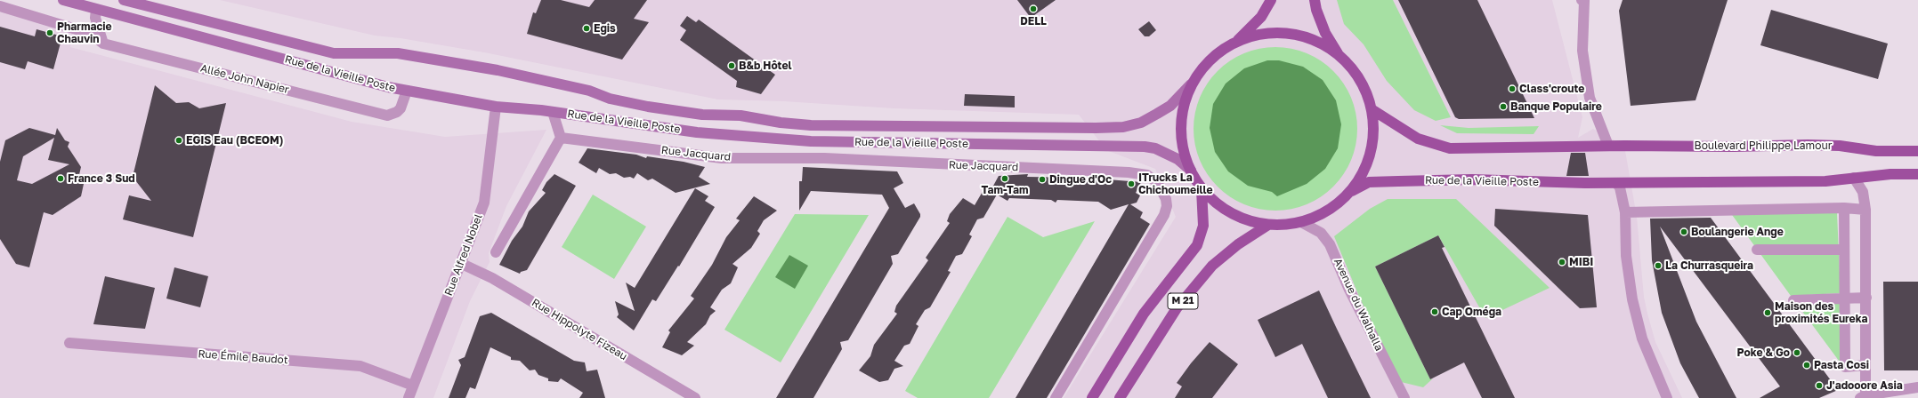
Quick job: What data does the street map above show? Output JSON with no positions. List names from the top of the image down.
{
  "streets": {
    "main road": ["Rue de la Vieille Poste", "Boulevard Philippe Lamour", "M 21"],
    "street": [
      "Allée John Napier",
      "Rue Jacquard",
      "Rue Alfred Nobel",
      "Avenue du Walhalla",
      "Rue Hippolyte Fizeau",
      "Rue Émile Baudot"
    ]
  },
  "crossings": [
    ["Rue de la Vieille Poste", "Allée John Napier"],
    ["Rue de la Vieille Poste", "Rue Alfred Nobel"],
    ["Rue Alfred Nobel", "Rue Hippolyte Fizeau"],
    ["Rue Alfred Nobel", "Rue Émile Baudot"]
  ],
  "places": [
    "DELL",
    "Egis",
    "Pharmacie Chauvin",
    "B&b Hôtel",
    "Class'croute",
    "Banque Populaire",
    "EGIS Eau (BCEOM)",
    "France 3 Sud",
    "Tam-Tam",
    "Dingue d'Oc",
    "ITrucks La Chichoumeille",
    "Boulangerie Ange",
    "MIBI",
    "La Churrasqueira",
    "Cap Oméga",
    "Maison des proximités Eureka",
    "Poke & Go",
    "Pasta Cosi",
    "J'adooore Asia"
  ]
}
